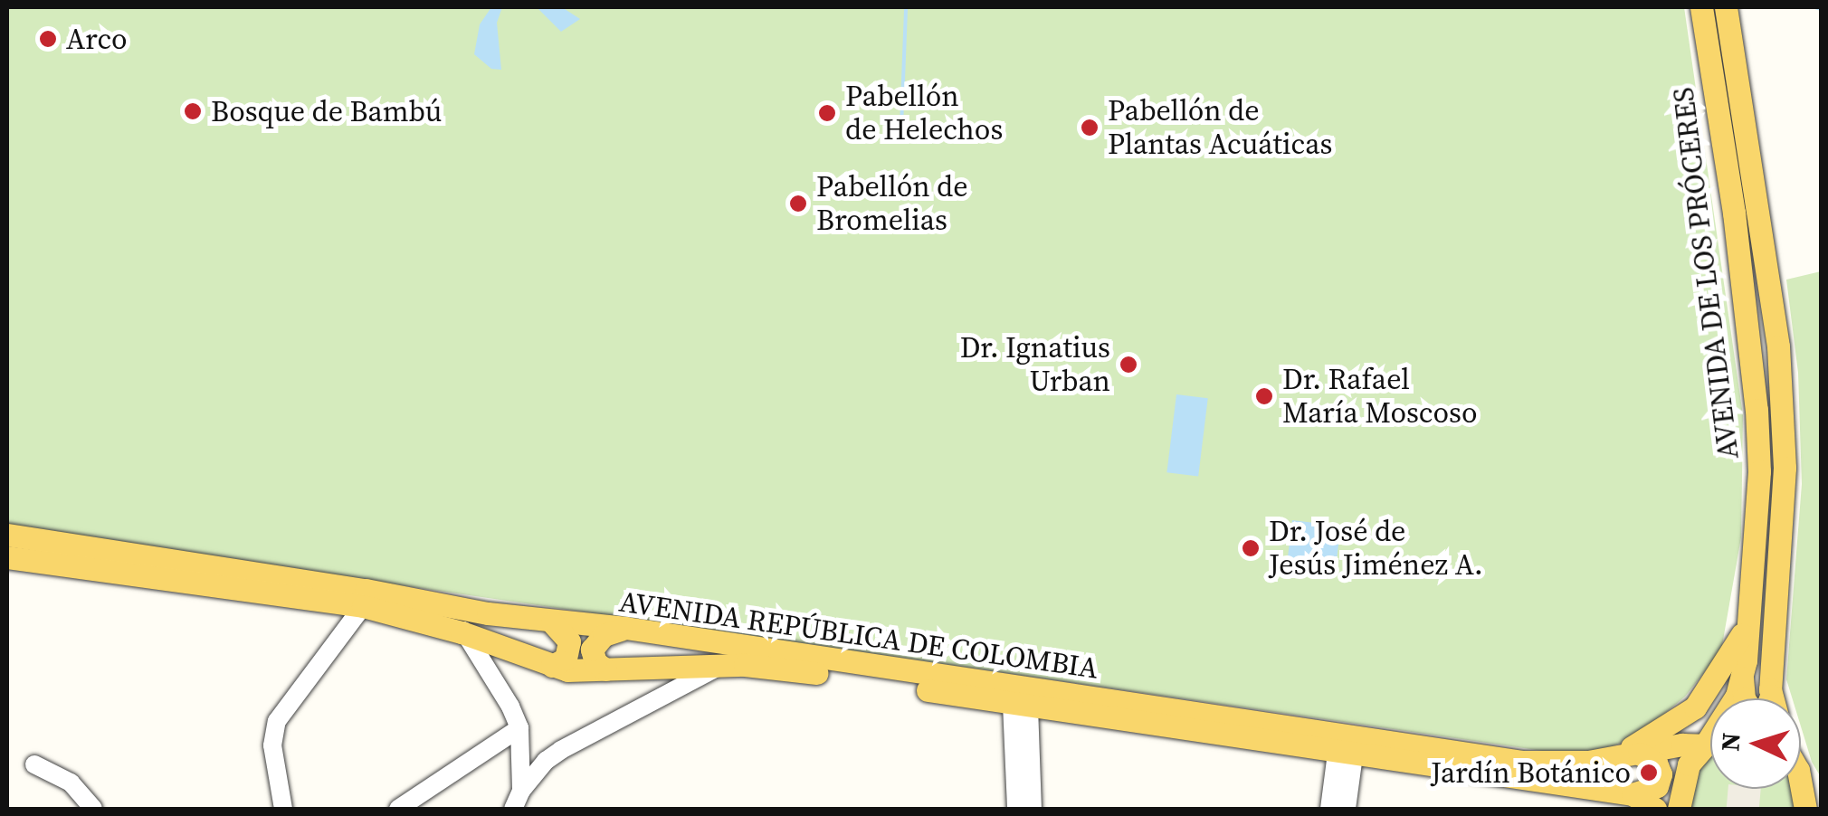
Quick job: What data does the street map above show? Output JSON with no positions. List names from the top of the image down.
{
  "streets": {
    "main road": ["AVENIDA DE LOS PRÓCERES", "AVENIDA REPÚBLICA DE COLOMBIA"]
  },
  "places": [
    "Arco",
    "Bosque de Bambú",
    "Pabellón de Helechos",
    "Pabellón de Plantas Acuáticas",
    "Pabellón de Bromelias",
    "Dr. Ignatius Urban",
    "Dr. Rafael María Moscoso",
    "Dr. José de Jesús Jiménez A.",
    "Jardín Botánico"
  ],
  "north": "left"
}
